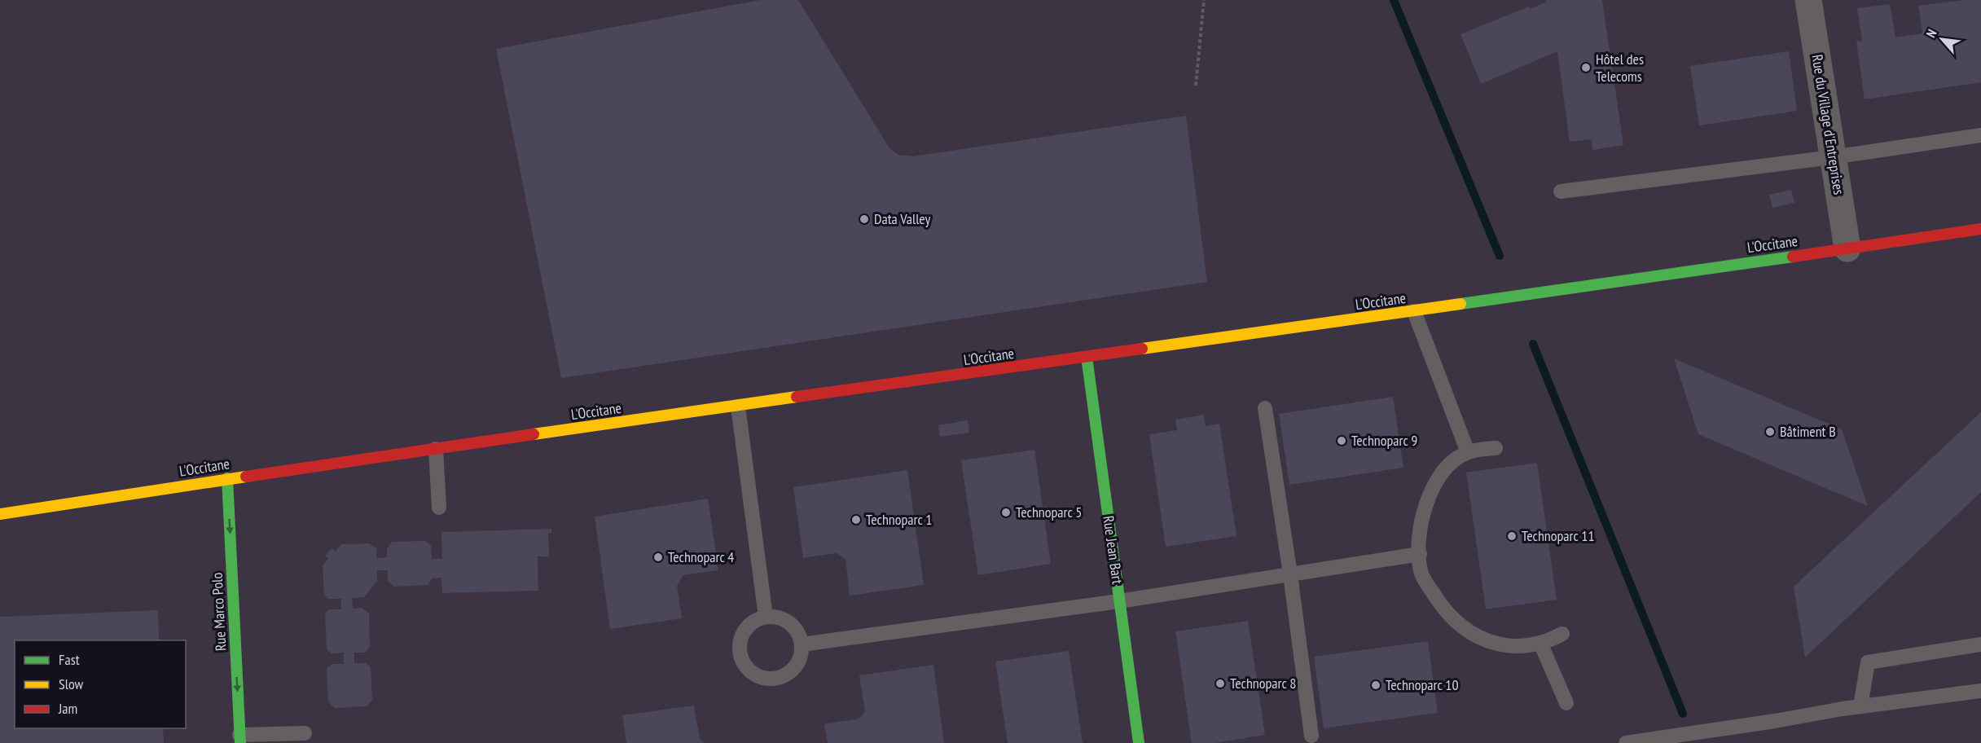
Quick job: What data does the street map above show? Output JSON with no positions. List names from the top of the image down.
{
  "streets": {
    "street": [
      "Rue du Village d'Entreprises",
      "L'Occitane",
      "Rue Jean Bart",
      "Rue Marco Polo"
    ]
  },
  "crossings": [
    ["Rue du Village d'Entreprises", "L'Occitane"],
    ["L'Occitane", "Rue Jean Bart"],
    ["L'Occitane", "Rue Marco Polo"]
  ],
  "one_way": ["Rue Marco Polo"],
  "places": [
    "Hôtel des Telecoms",
    "Data Valley",
    "Bâtiment B",
    "Technoparc 9",
    "Technoparc 5",
    "Technoparc 1",
    "Technoparc 11",
    "Technoparc 4",
    "Technoparc 8",
    "Technoparc 10"
  ],
  "legend": ["Fast", "Slow", "Jam"],
  "north": "top left"
}
